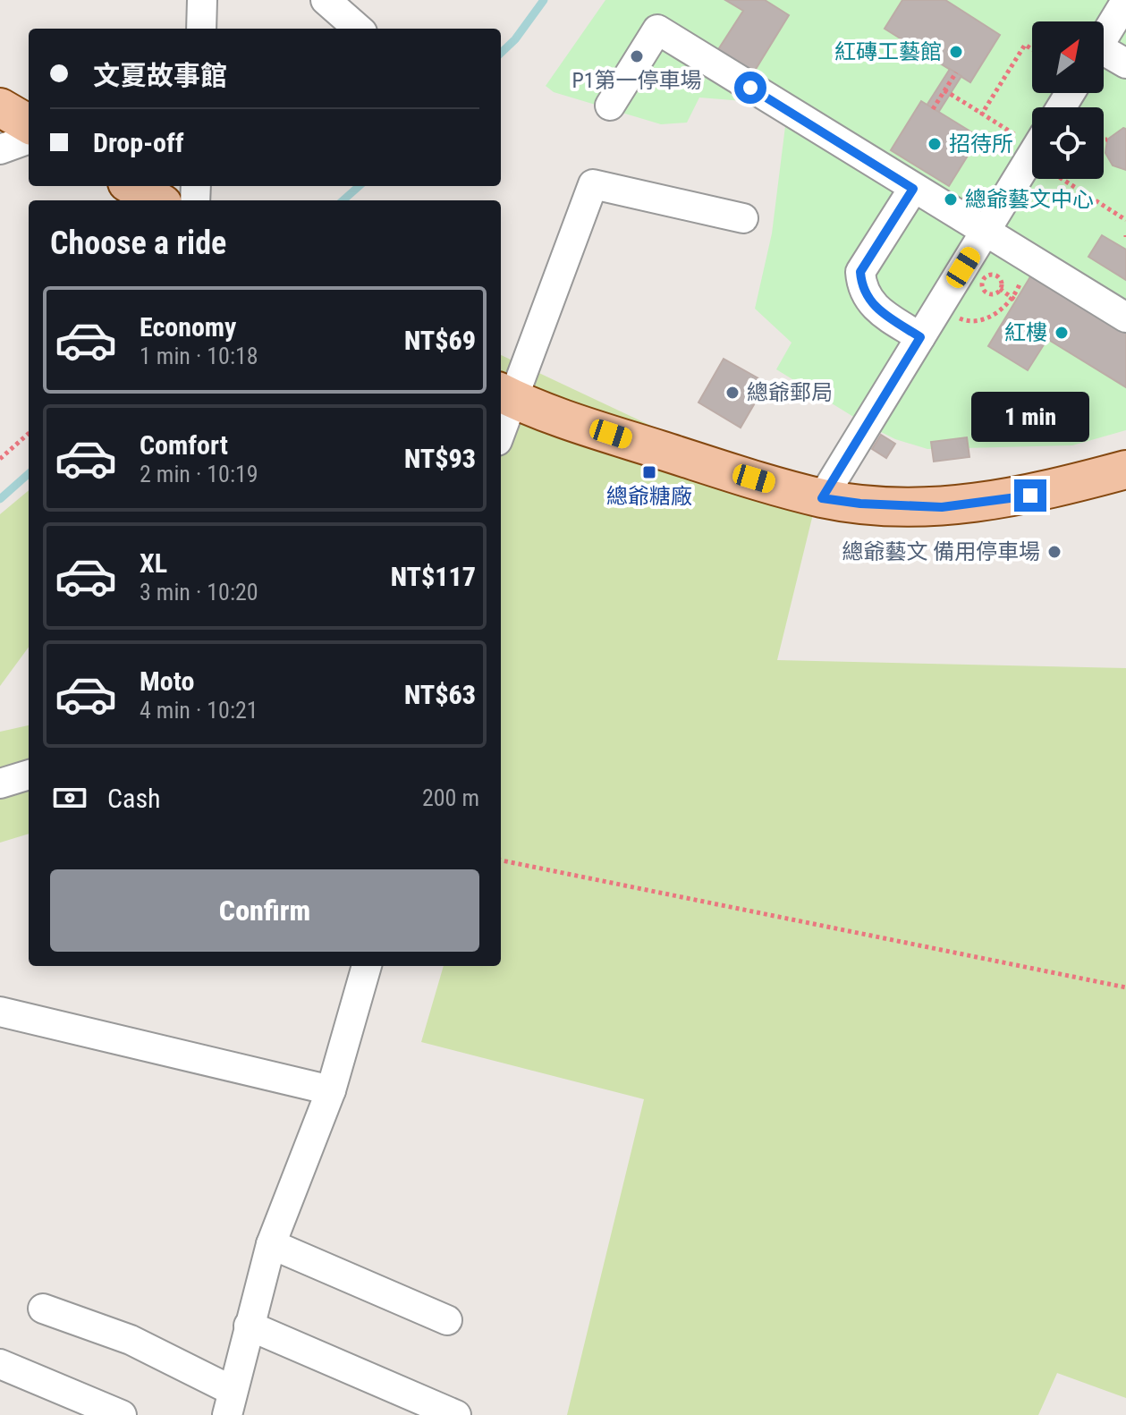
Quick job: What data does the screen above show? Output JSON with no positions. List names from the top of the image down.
{
  "places": {
    "other": [
      "紅磚工藝館",
      "P1第一停車場",
      "招待所",
      "總爺藝文中心",
      "紅樓",
      "總爺郵局",
      "總爺藝文 備用停車場"
    ],
    "transit": ["總爺糖廠"]
  },
  "north": "top right",
  "page": {
    "banner": ["文夏故事館", "Drop-off"],
    "heading": "Choose a ride",
    "list": [
      {
        "name": "Economy",
        "note": "1 min · 10:18",
        "value": "NT$69"
      },
      {
        "name": "Comfort",
        "note": "2 min · 10:19",
        "value": "NT$93"
      },
      {
        "name": "XL",
        "note": "3 min · 10:20",
        "value": "NT$117"
      },
      {
        "name": "Moto",
        "note": "4 min · 10:21",
        "value": "NT$63"
      }
    ],
    "bubble": "1 min",
    "pay": ["Cash", "200 m"],
    "buttons": "Confirm"
  }
}
